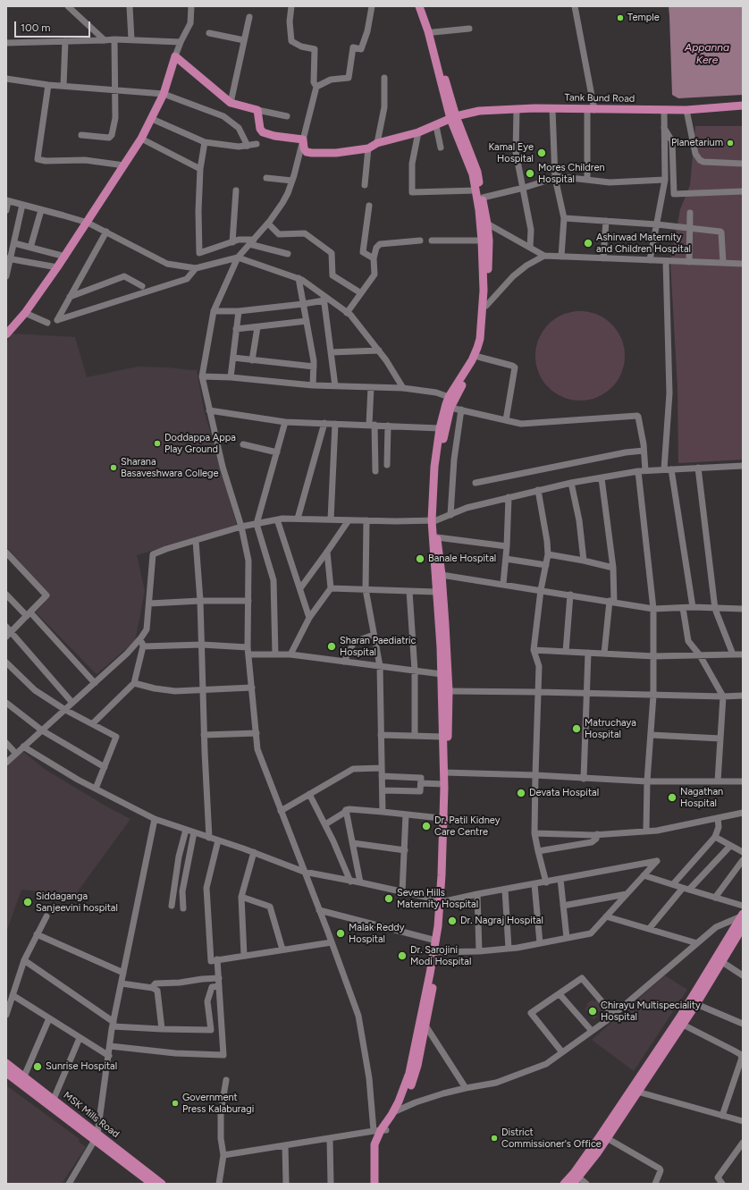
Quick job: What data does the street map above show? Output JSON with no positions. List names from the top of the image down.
{
  "streets": {
    "main road": ["Tank Bund Road", "MSK Mills Road"]
  },
  "water": ["Appanna Kere"],
  "places": [
    "Temple",
    "Planetarium",
    "Kamal Eye Hospital",
    "Mores Children Hospital",
    "Ashirwad Maternity and Children Hospital",
    "Doddappa Appa Play Ground",
    "Sharana Basaveshwara College",
    "Banale Hospital",
    "Sharan Paediatric Hospital",
    "Matruchaya Hospital",
    "Devata Hospital",
    "Nagathan Hospital",
    "Dr. Patil Kidney Care Centre",
    "Seven Hills Maternity Hospital",
    "Siddaganga Sanjeevini hospital",
    "Dr. Nagraj Hospital",
    "Malak Reddy Hospital",
    "Dr. Sarojini Modi Hospital",
    "Chirayu Multispeciality Hospital",
    "Sunrise Hospital",
    "Government Press Kalaburagi",
    "District Commissioner's Office"
  ],
  "scale_bar": "100 m"
}
